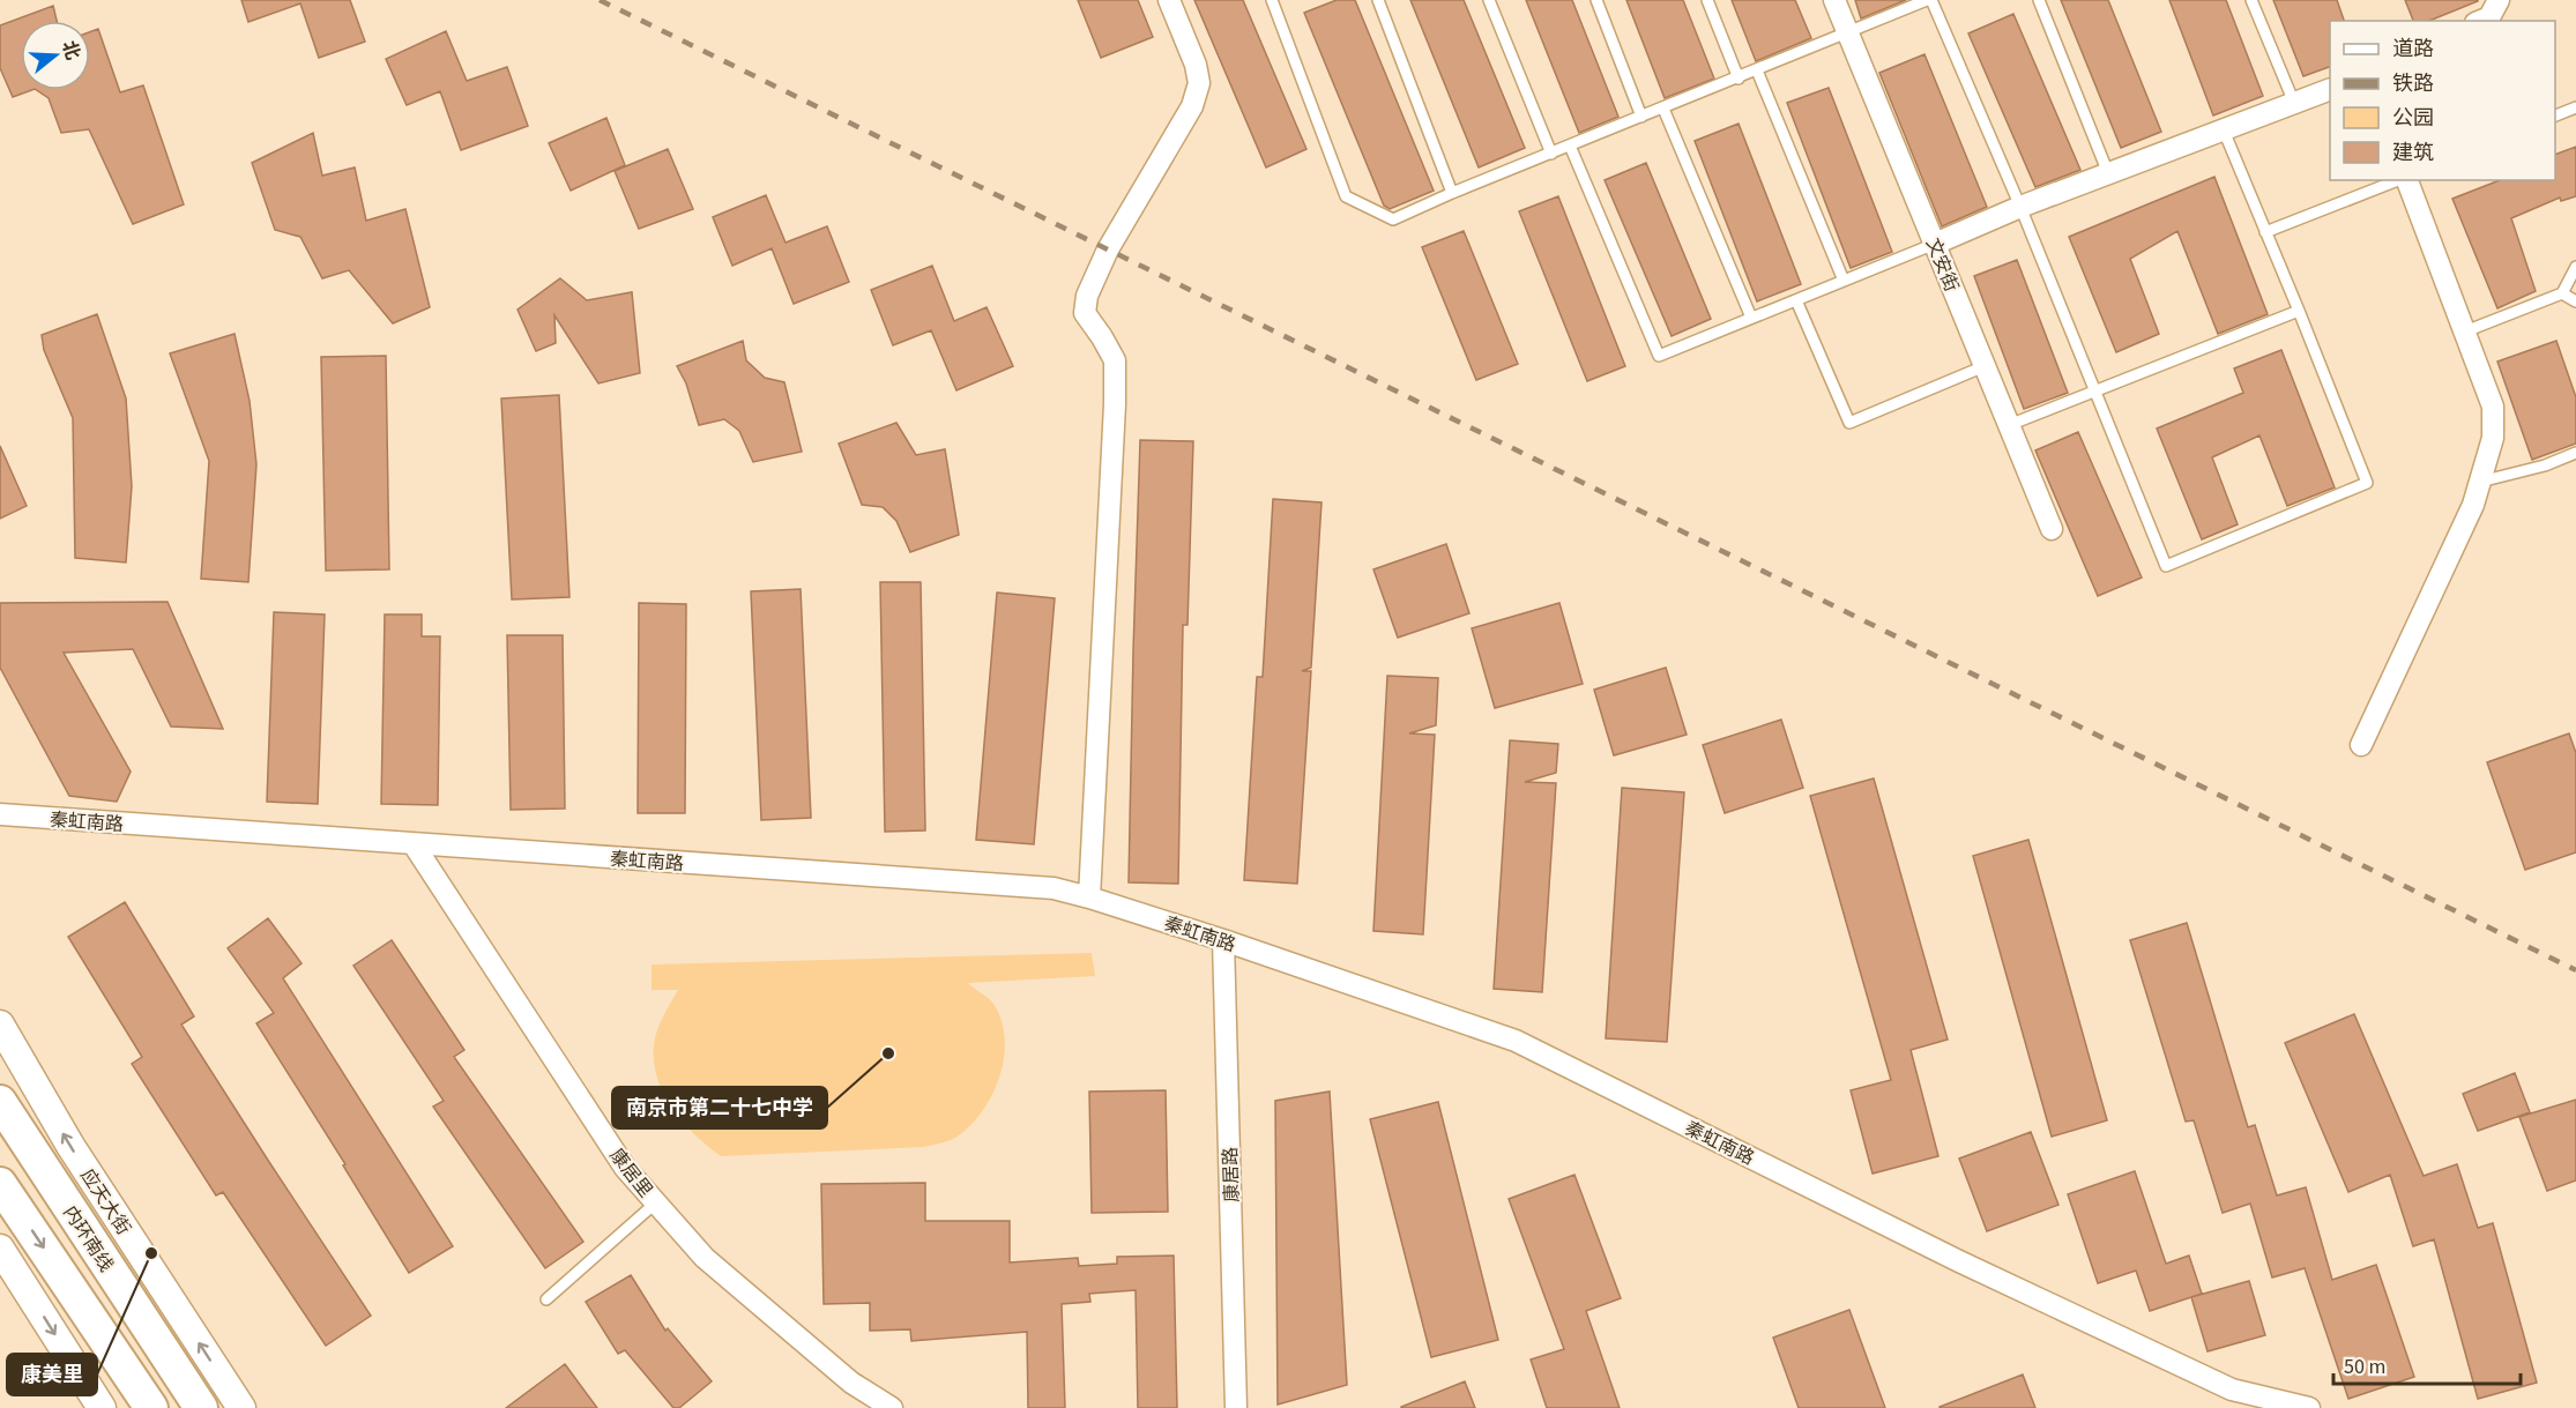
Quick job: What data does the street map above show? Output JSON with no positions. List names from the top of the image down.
{
  "streets": {
    "highway": ["内环南线"],
    "main road": ["应天大街"],
    "street": [
      "文安街",
      "秦虹南路",
      "康居里",
      "康居路"
    ]
  },
  "crossings": [
    ["秦虹南路", "康居里"],
    ["秦虹南路", "康居路"]
  ],
  "places": ["南京市第二十七中学", "康美里"],
  "legend": [
    "道路",
    "铁路",
    "公园",
    "建筑"
  ],
  "scale_bar": "50 m",
  "north": "right"
}
